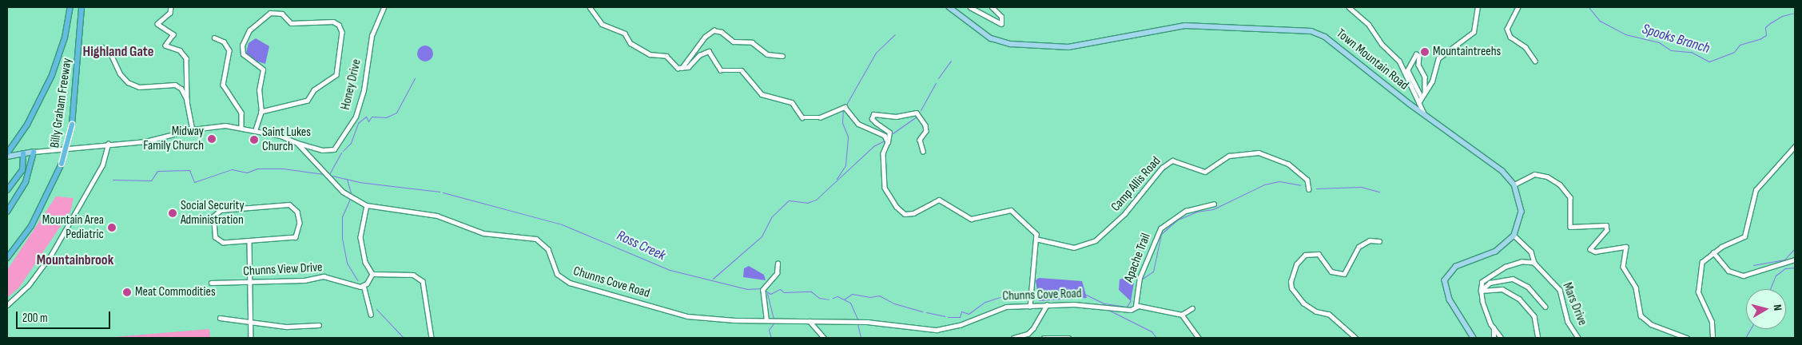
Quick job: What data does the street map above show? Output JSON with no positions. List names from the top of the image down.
{
  "streets": {
    "highway": ["Billy Graham Freeway"],
    "main road": ["Town Mountain Road", "Chunns Cove Road"],
    "street": [
      "Honey Drive",
      "Camp Allis Road",
      "Apache Trail",
      "Chunns View Drive",
      "Mars Drive"
    ]
  },
  "crossings": [
    ["Honey Drive", "Chunns Cove Road"],
    ["Billy Graham Freeway", "Chunns Cove Road"],
    ["Apache Trail", "Chunns Cove Road"]
  ],
  "districts": ["Highland Gate", "Mountainbrook"],
  "water": ["Spooks Branch", "Ross Creek"],
  "places": [
    "Mountaintreehs",
    "Midway Family Church",
    "Saint Lukes Church",
    "Social Security Administration",
    "Mountain Area Pediatric",
    "Meat Commodities"
  ],
  "scale_bar": "200 m",
  "north": "right"
}
